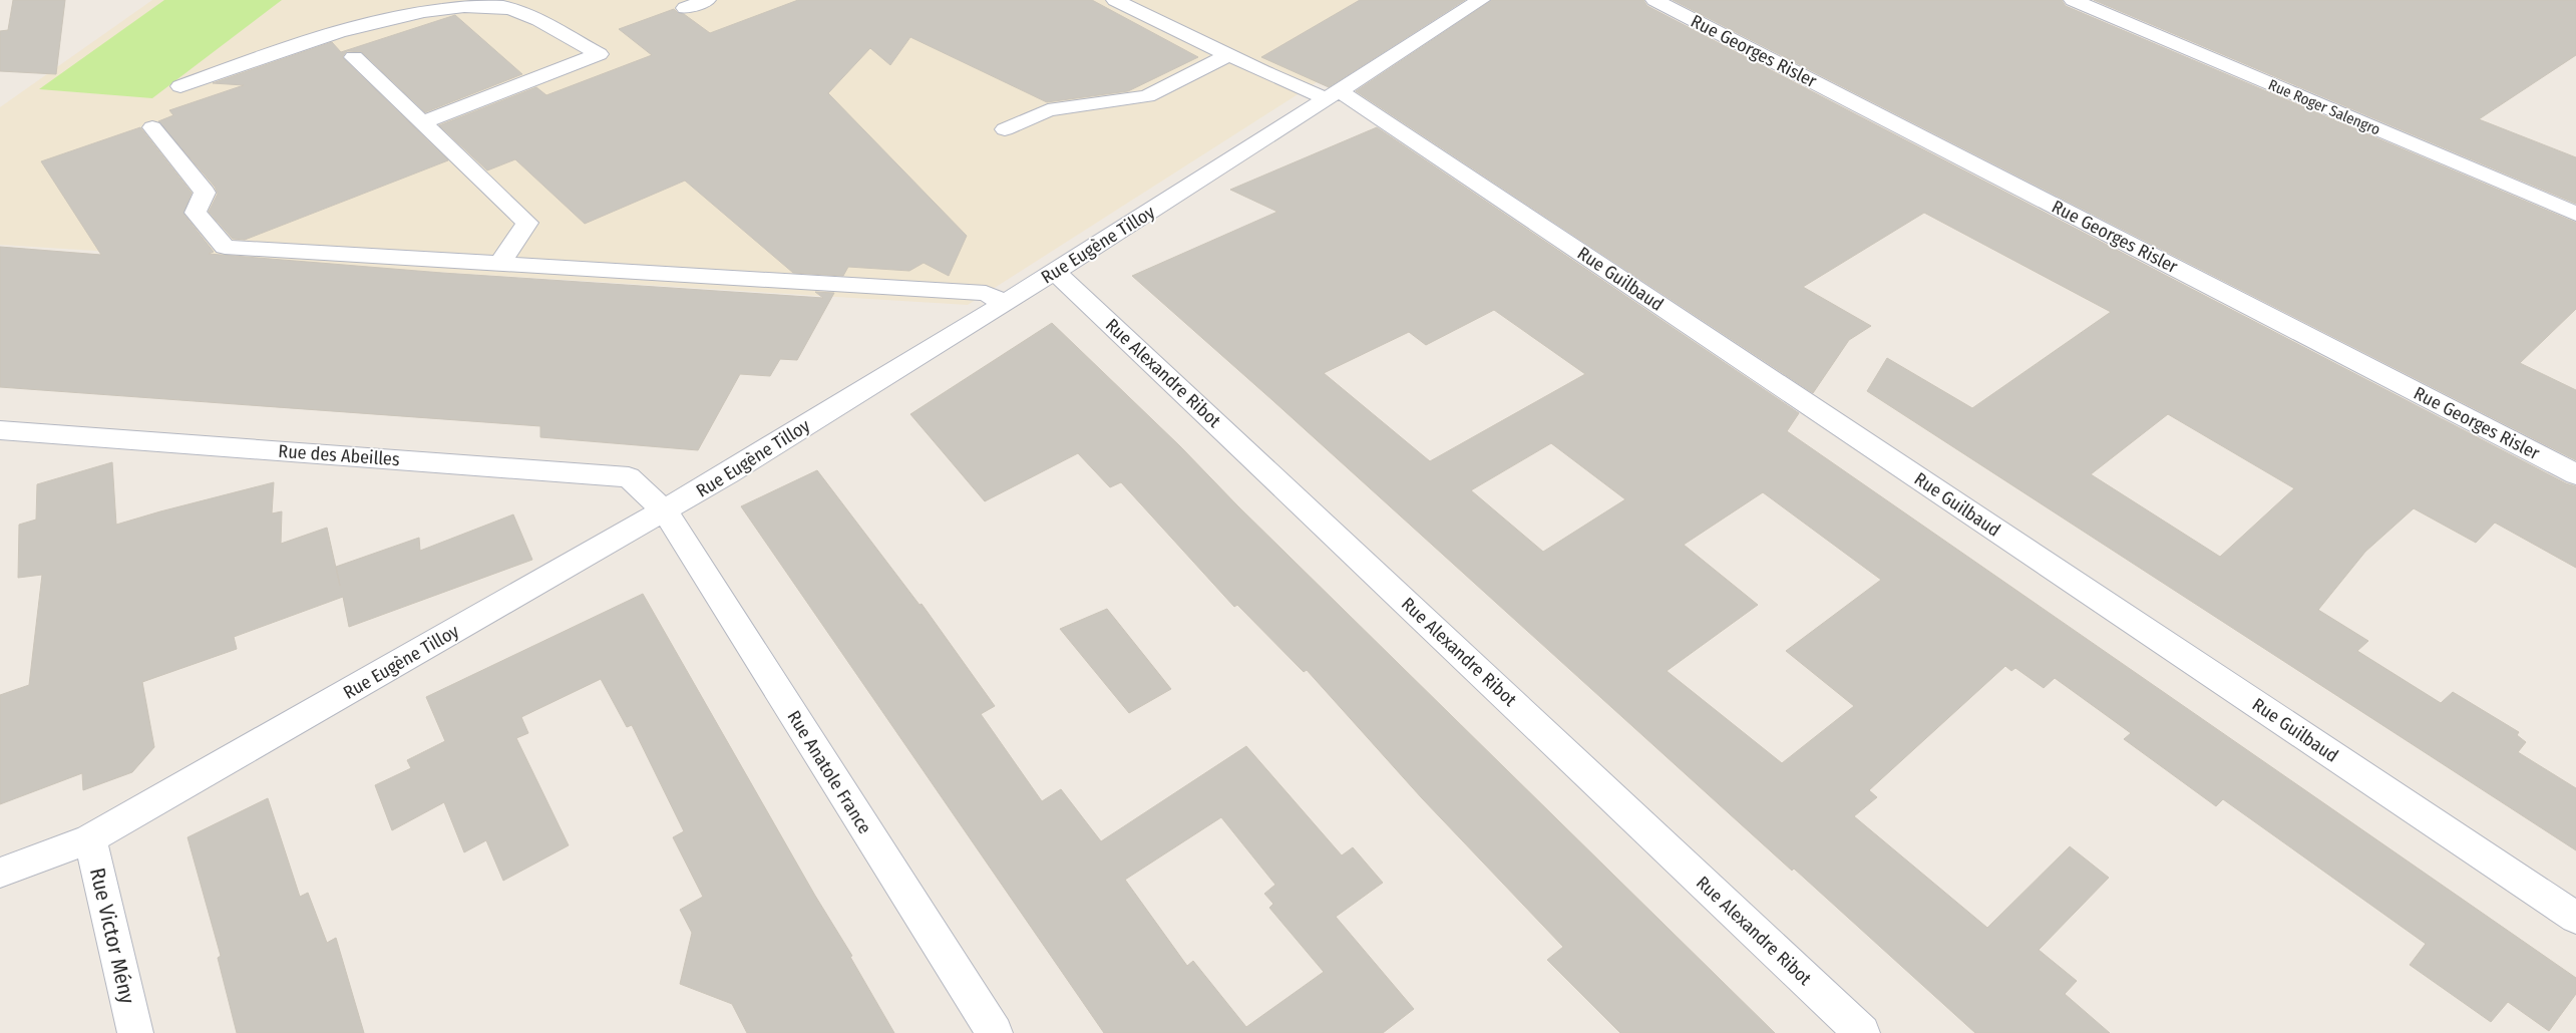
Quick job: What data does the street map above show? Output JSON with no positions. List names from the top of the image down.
{
  "streets": {
    "street": [
      "Rue Georges Risler",
      "Rue Roger Salengro",
      "Rue Eugène Tilloy",
      "Rue Guilbaud",
      "Rue Alexandre Ribot",
      "Rue des Abeilles",
      "Rue Anatole France",
      "Rue Victor Mény"
    ]
  },
  "crossings": [
    ["Rue Eugène Tilloy", "Rue Guilbaud"],
    ["Rue Eugène Tilloy", "Rue Alexandre Ribot"],
    ["Rue Eugène Tilloy", "Rue des Abeilles"],
    ["Rue Eugène Tilloy", "Rue Anatole France"],
    ["Rue Eugène Tilloy", "Rue Victor Mény"],
    ["Rue des Abeilles", "Rue Anatole France"]
  ]
}
